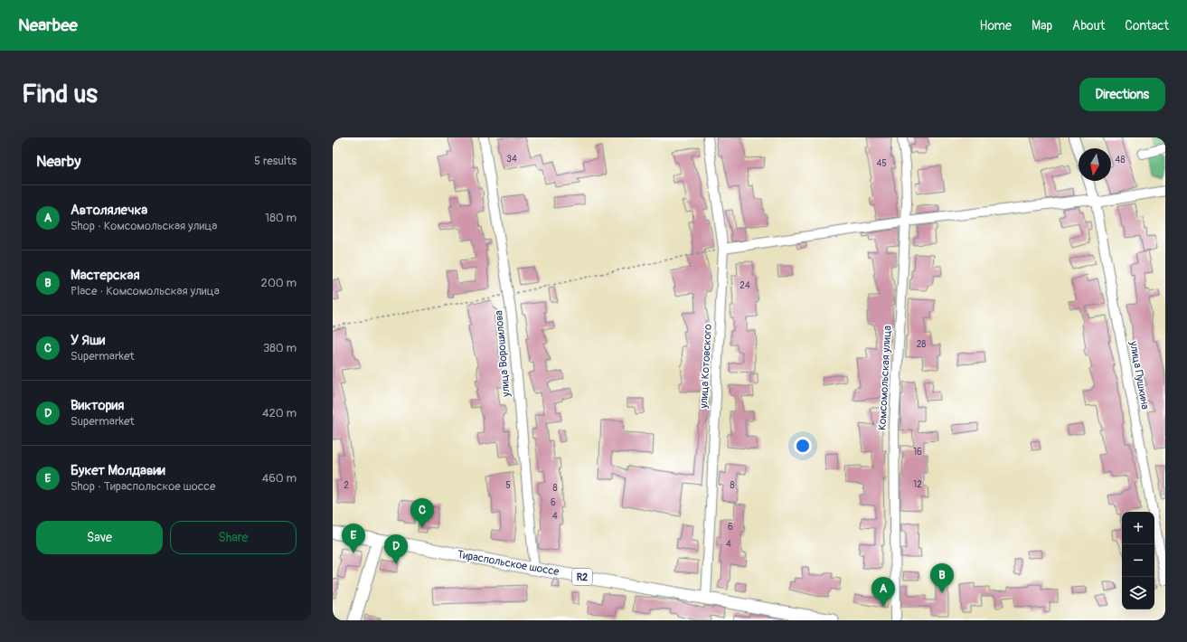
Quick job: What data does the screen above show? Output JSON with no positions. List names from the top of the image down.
{
  "streets": {
    "main road": ["Тираспольское шоссе", "R2"],
    "street": [
      "улица Ворошилова",
      "улица Котовского",
      "улица Пушкина",
      "Комсомольская улица"
    ]
  },
  "crossings": [
    ["улица Ворошилова", "Тираспольское шоссе"],
    ["улица Котовского", "Тираспольское шоссе"]
  ],
  "house_numbers": [
    "34",
    "48",
    "45",
    "24",
    "28",
    "16",
    "12",
    "2",
    "5",
    "8",
    "8",
    "6",
    "4",
    "6",
    "4"
  ],
  "north": "bottom",
  "page": {
    "header": "Nearbee",
    "nav": [
      "Home",
      "Map",
      "About",
      "Contact"
    ],
    "buttons": [
      "Directions",
      ["Save", "Share"]
    ],
    "title": "Find us",
    "heading": ["Nearby", "5 results"],
    "list": [
      {
        "mark": "A",
        "name": "Автолялечка",
        "note": "Shop · Комсомольская улица",
        "value": "180 m"
      },
      {
        "mark": "B",
        "name": "Мастерская",
        "note": "Place · Комсомольская улица",
        "value": "200 m"
      },
      {
        "mark": "C",
        "name": "У Яши",
        "note": "Supermarket",
        "value": "380 m"
      },
      {
        "mark": "D",
        "name": "Виктория",
        "note": "Supermarket",
        "value": "420 m"
      },
      {
        "mark": "E",
        "name": "Букет Молдавии",
        "note": "Shop · Тираспольское шоссе",
        "value": "460 m"
      }
    ],
    "pins": [
      "C",
      "E",
      "D",
      "B",
      "A"
    ],
    "map_buttons": ["+", "−"]
  }
}
